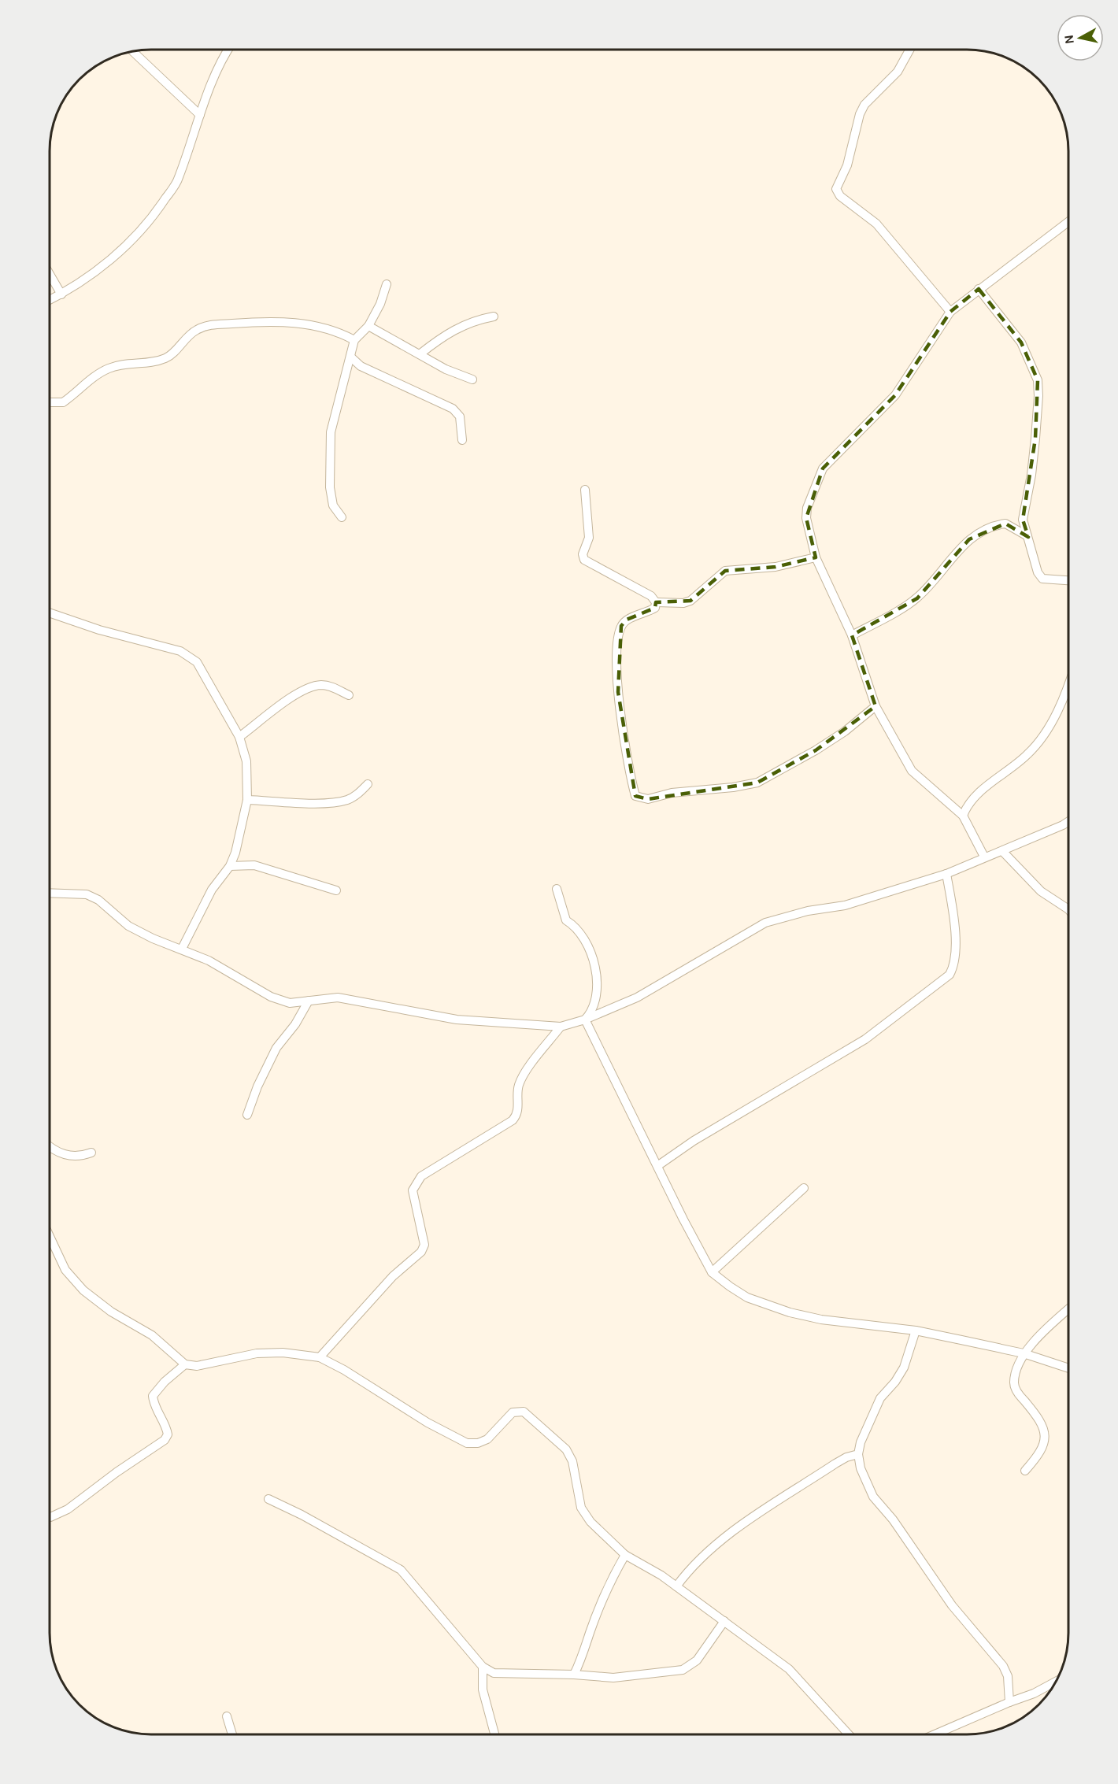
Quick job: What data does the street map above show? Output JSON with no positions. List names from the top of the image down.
{
  "north": "left"
}
